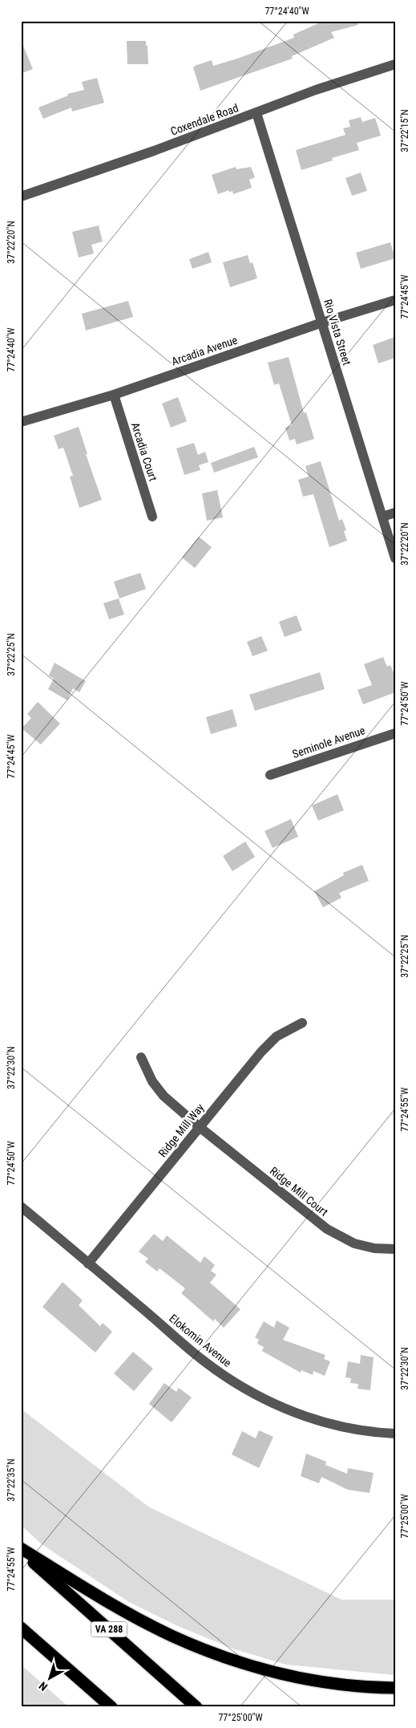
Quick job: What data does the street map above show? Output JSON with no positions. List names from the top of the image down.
{
  "streets": {
    "highway": ["VA 288"],
    "street": [
      "Coxendale Road",
      "Rio Vista Street",
      "Arcadia Avenue",
      "Arcadia Court",
      "Seminole Avenue",
      "Ridge Mill Way",
      "Ridge Mill Court",
      "Elokomin Avenue"
    ]
  },
  "crossings": [
    ["Coxendale Road", "Rio Vista Street"],
    ["Rio Vista Street", "Arcadia Avenue"],
    ["Arcadia Avenue", "Arcadia Court"],
    ["Ridge Mill Way", "Ridge Mill Court"],
    ["Ridge Mill Way", "Elokomin Avenue"]
  ],
  "north": "bottom left",
  "coordinates": [
    "77°24'40\"W",
    "37°22'15\"N",
    "37°22'20\"N",
    "77°24'45\"W",
    "37°22'25\"N",
    "77°24'50\"W",
    "37°22'30\"N",
    "77°24'55\"W",
    "37°22'35\"N",
    "77°25'00\"W"
  ]
}
